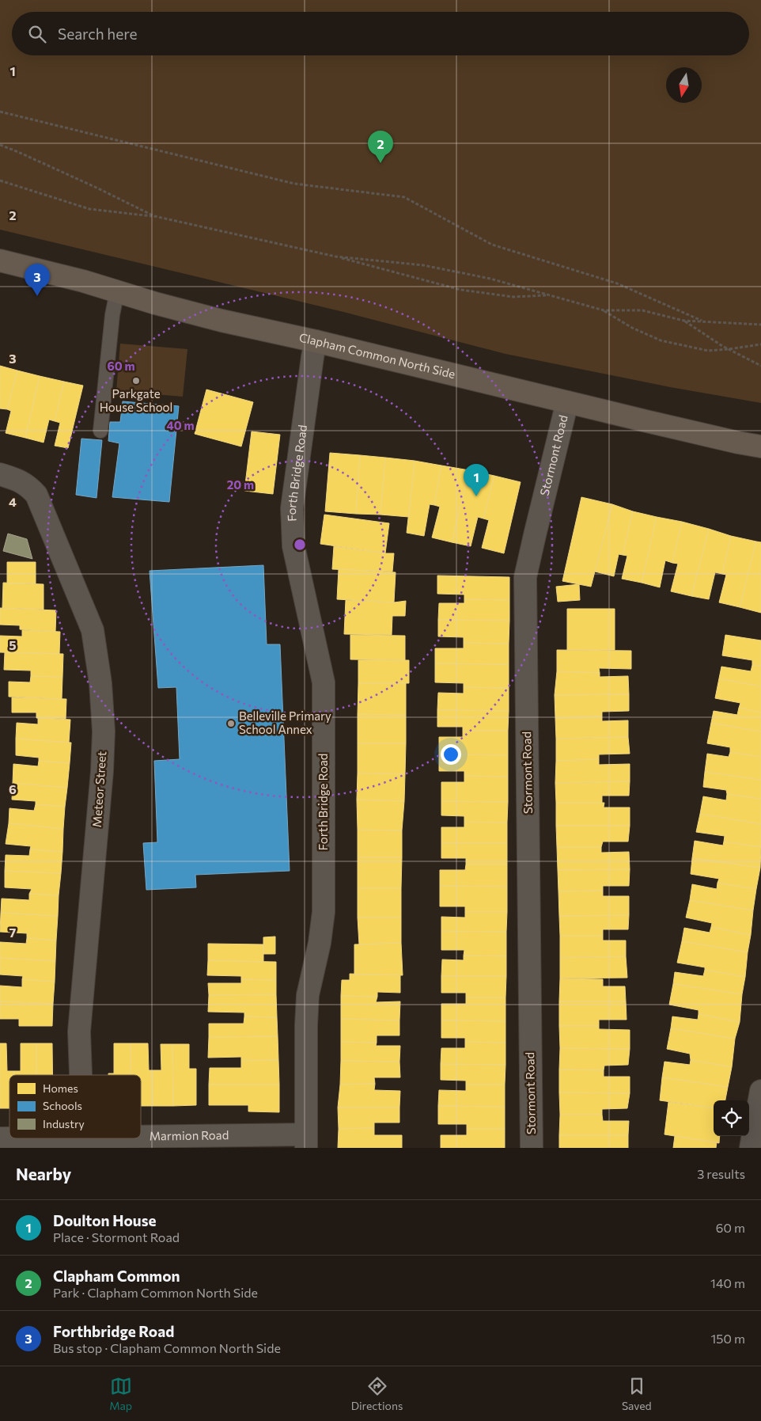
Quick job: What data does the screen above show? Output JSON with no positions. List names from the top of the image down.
{
  "streets": {
    "highway": ["Clapham Common North Side"],
    "street": [
      "Stormont Road",
      "Forth Bridge Road",
      "Meteor Street",
      "Marmion Road"
    ]
  },
  "crossings": [
    ["Clapham Common North Side", "Stormont Road"],
    ["Clapham Common North Side", "Forth Bridge Road"],
    ["Forth Bridge Road", "Marmion Road"]
  ],
  "places": ["Parkgate House School", "Belleville Primary School Annex"],
  "legend": ["Homes", "Schools", "Industry"],
  "north": "bottom",
  "page": {
    "search": "Search here",
    "pins": ["2", "3", "1"],
    "heading": ["Nearby", "3 results"],
    "list": [
      {
        "mark": "1",
        "name": "Doulton House",
        "note": "Place · Stormont Road",
        "value": "60 m"
      },
      {
        "mark": "2",
        "name": "Clapham Common",
        "note": "Park · Clapham Common North Side",
        "value": "140 m"
      },
      {
        "mark": "3",
        "name": "Forthbridge Road",
        "note": "Bus stop · Clapham Common North Side",
        "value": "150 m"
      }
    ],
    "nav": ["Map", "Directions", "Saved"]
  },
  "grid": {
    "rows": [
      "1",
      "2",
      "3",
      "4",
      "5",
      "6",
      "7"
    ]
  },
  "rings": ["60 m", "40 m", "20 m"]
}
